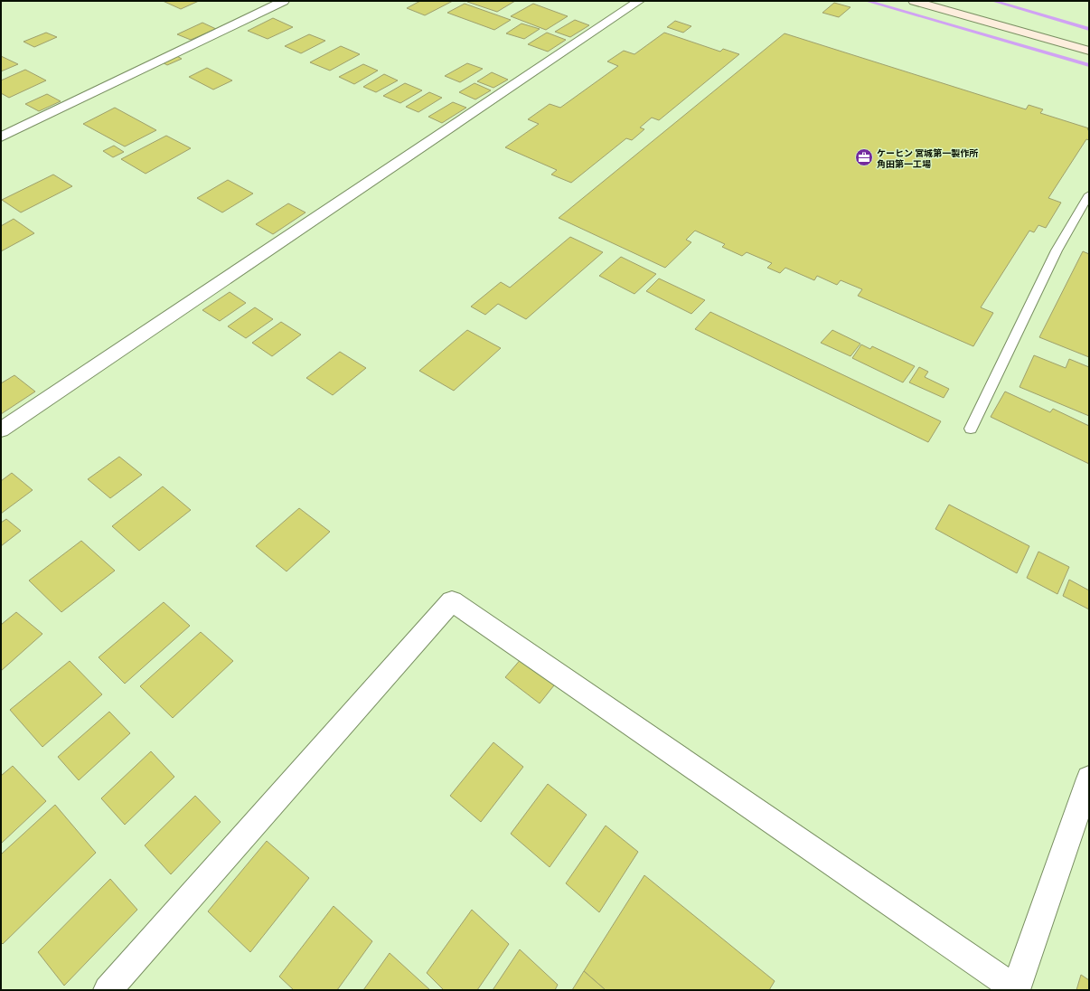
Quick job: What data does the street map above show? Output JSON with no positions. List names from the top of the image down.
{
  "places": {
    "office": ["ケーヒン 宮城第一製作所 角田第一工場"]
  }
}
